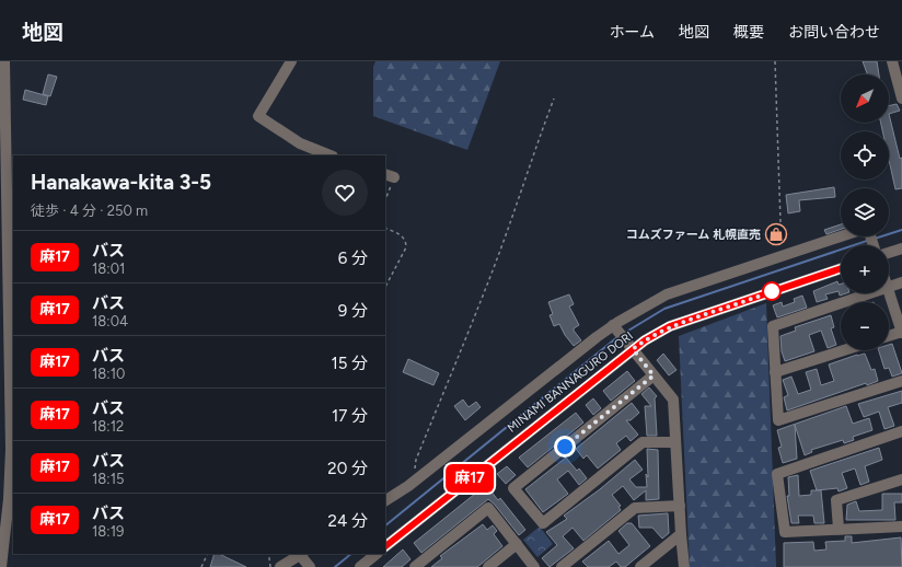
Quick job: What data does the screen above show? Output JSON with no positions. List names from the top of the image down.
{
  "streets": {
    "street": ["MINAMI BANNAGURO DORI"]
  },
  "places": {
    "shop": ["コムズファーム 札幌直売"]
  },
  "lines": ["bus line 麻17"],
  "north": "bottom left",
  "page": {
    "header": "地図",
    "nav": [
      "ホーム",
      "地図",
      "概要",
      "お問い合わせ"
    ],
    "on_map": "麻17",
    "map_buttons": ["+", "−"],
    "heading": ["Hanakawa-kita 3-5", "徒歩 · 4 分 · 250 m"],
    "list": [
      {
        "mark": "麻17",
        "name": "バス",
        "note": "18:01",
        "value": "6 分"
      },
      {
        "mark": "麻17",
        "name": "バス",
        "note": "18:04",
        "value": "9 分"
      },
      {
        "mark": "麻17",
        "name": "バス",
        "note": "18:10",
        "value": "15 分"
      },
      {
        "mark": "麻17",
        "name": "バス",
        "note": "18:12",
        "value": "17 分"
      },
      {
        "mark": "麻17",
        "name": "バス",
        "note": "18:15",
        "value": "20 分"
      },
      {
        "mark": "麻17",
        "name": "バス",
        "note": "18:19",
        "value": "24 分"
      }
    ]
  }
}
